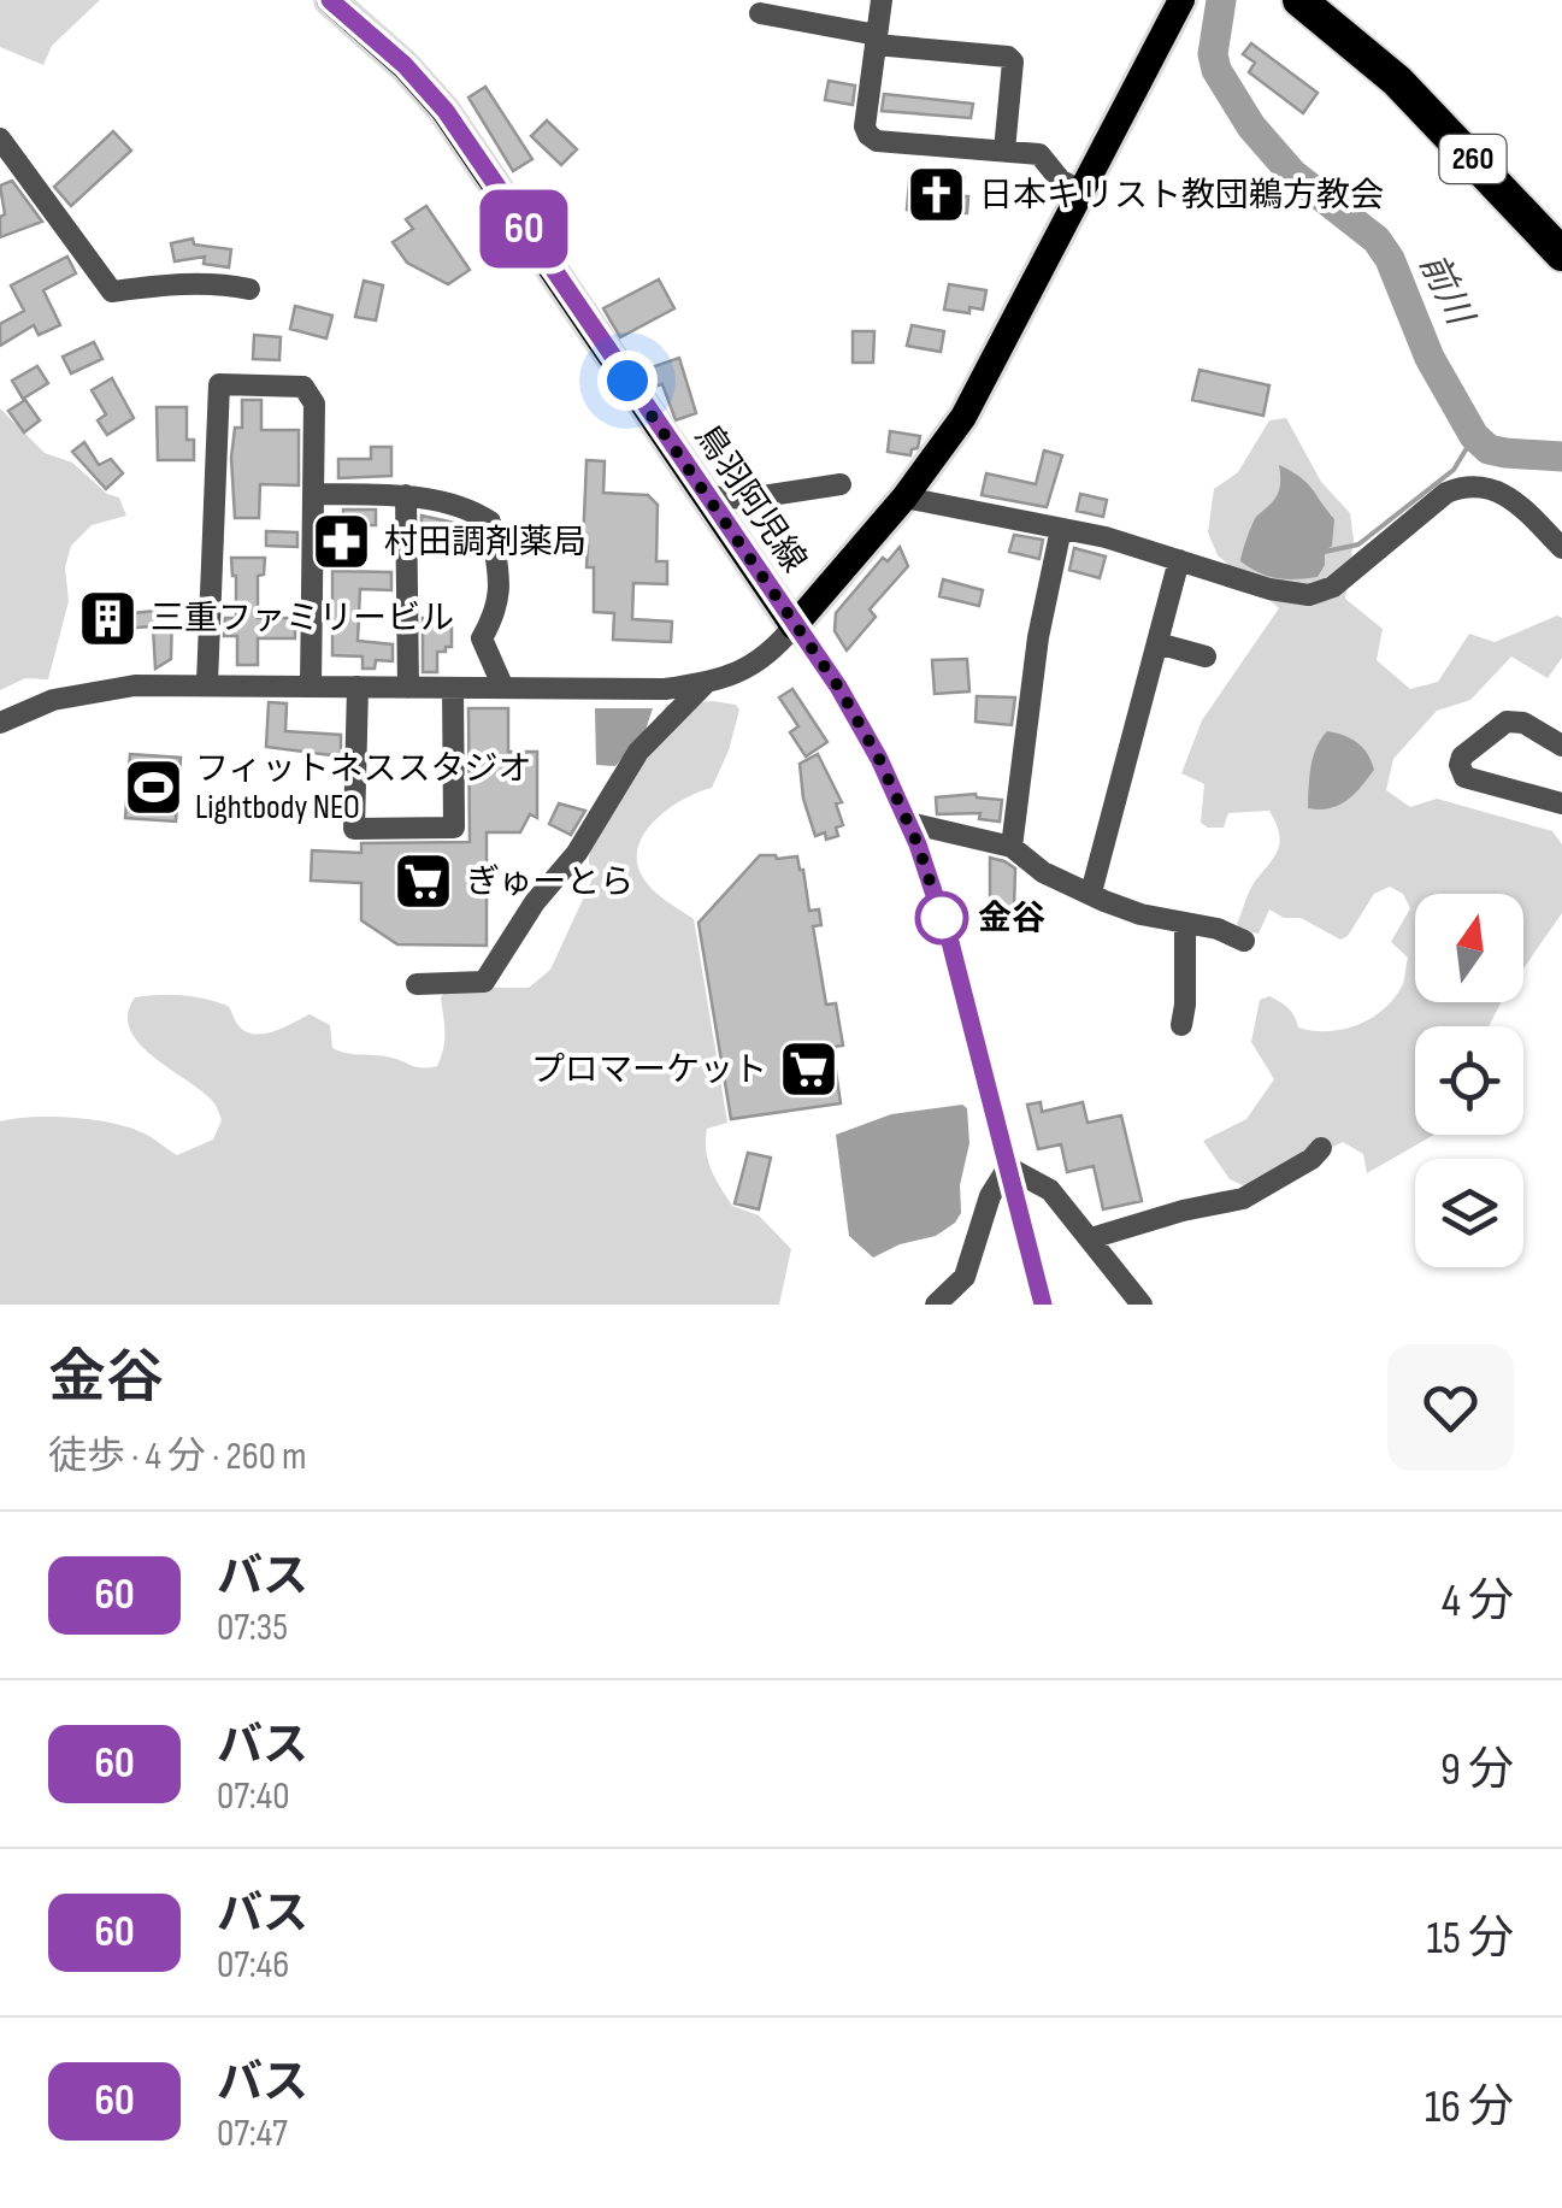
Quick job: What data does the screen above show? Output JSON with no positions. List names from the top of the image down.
{
  "streets": {
    "highway": ["260"],
    "main road": ["鳥羽阿児線"]
  },
  "water": ["前川"],
  "places": {
    "church": ["日本キリスト教団鵜方教会"],
    "pharmacy": ["村田調剤薬局"],
    "building": ["三重ファミリービル"],
    "sports": ["フィットネススタジオ Lightbody NEO"],
    "supermarket": ["ぎゅーとら", "プロマーケット"],
    "other": ["金谷"]
  },
  "lines": ["bus line 60"],
  "north": "top",
  "page": {
    "on_map": "60",
    "heading": ["金谷", "徒歩 · 4 分 · 260 m"],
    "list": [
      {
        "mark": "60",
        "name": "バス",
        "note": "07:35",
        "value": "4 分"
      },
      {
        "mark": "60",
        "name": "バス",
        "note": "07:40",
        "value": "9 分"
      },
      {
        "mark": "60",
        "name": "バス",
        "note": "07:46",
        "value": "15 分"
      },
      {
        "mark": "60",
        "name": "バス",
        "note": "07:47",
        "value": "16 分"
      }
    ]
  }
}
